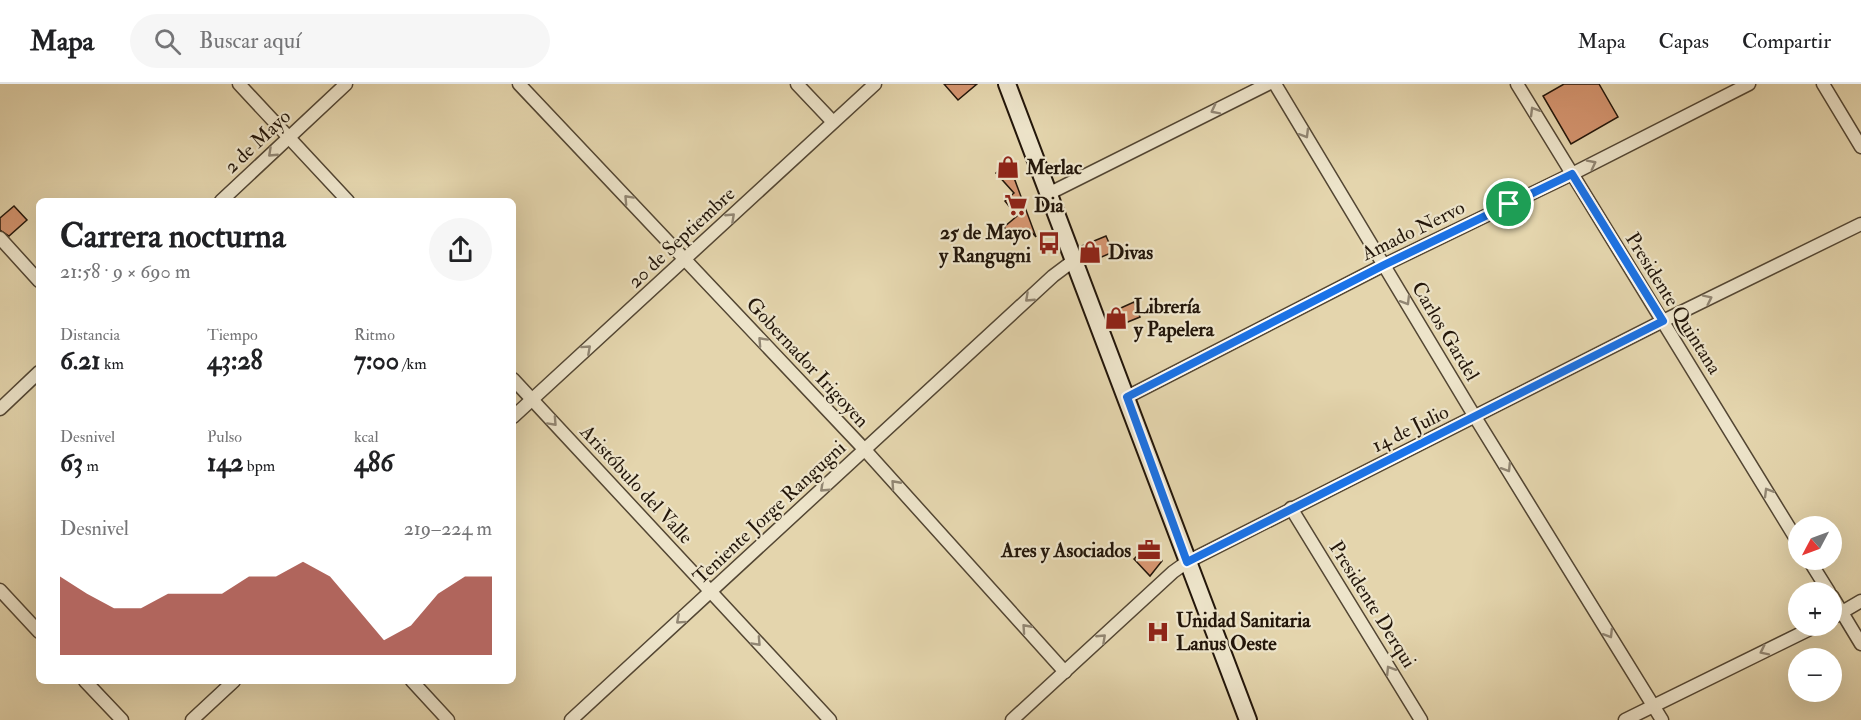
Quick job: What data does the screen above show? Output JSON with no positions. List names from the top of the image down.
{
  "streets": {
    "street": [
      "2 de Mayo",
      "Amado Nervo",
      "20 de Septiembre",
      "Presidente Quintana",
      "Carlos Gardel",
      "Gobernador Irigoyen",
      "14 de Julio",
      "Aristóbulo del Valle",
      "Teniente Jorge Rangugni",
      "Presidente Derqui"
    ]
  },
  "crossings": [
    ["Amado Nervo", "Presidente Quintana"],
    ["Amado Nervo", "Carlos Gardel"],
    ["20 de Septiembre", "Gobernador Irigoyen"],
    ["20 de Septiembre", "Aristóbulo del Valle"],
    ["Presidente Quintana", "14 de Julio"],
    ["Carlos Gardel", "14 de Julio"],
    ["Gobernador Irigoyen", "14 de Julio"],
    ["Gobernador Irigoyen", "Teniente Jorge Rangugni"],
    ["14 de Julio", "Presidente Derqui"],
    ["Aristóbulo del Valle", "Teniente Jorge Rangugni"]
  ],
  "one_way": [
    "2 de Mayo",
    "20 de Septiembre",
    "Presidente Quintana",
    "Carlos Gardel",
    "Gobernador Irigoyen",
    "14 de Julio",
    "Aristóbulo del Valle",
    "Teniente Jorge Rangugni",
    "Presidente Derqui"
  ],
  "places": {
    "shop": ["Merlac", "Divas", "Librería y Papelera"],
    "supermarket": ["Dia"],
    "bus stop": ["25 de Mayo y Rangugni"],
    "office": ["Ares y Asociados"],
    "hospital": ["Unidad Sanitaria Lanus Oeste"]
  },
  "north": "bottom left",
  "page": {
    "header": "Mapa",
    "search": "Buscar aquí",
    "nav": ["Mapa", "Capas", "Compartir"],
    "heading": ["Carrera nocturna", "21:58 · 9 × 690 m"],
    "stats": [
      ["Distancia", "6.21 km"],
      ["Tiempo", "43:28"],
      ["Ritmo", "7:00 /km"],
      ["Desnivel", "63 m"],
      ["Pulso", "142 bpm"],
      ["kcal", "486"]
    ],
    "chart": ["Desnivel", "219–224 m"],
    "map_buttons": ["+", "−"]
  }
}
